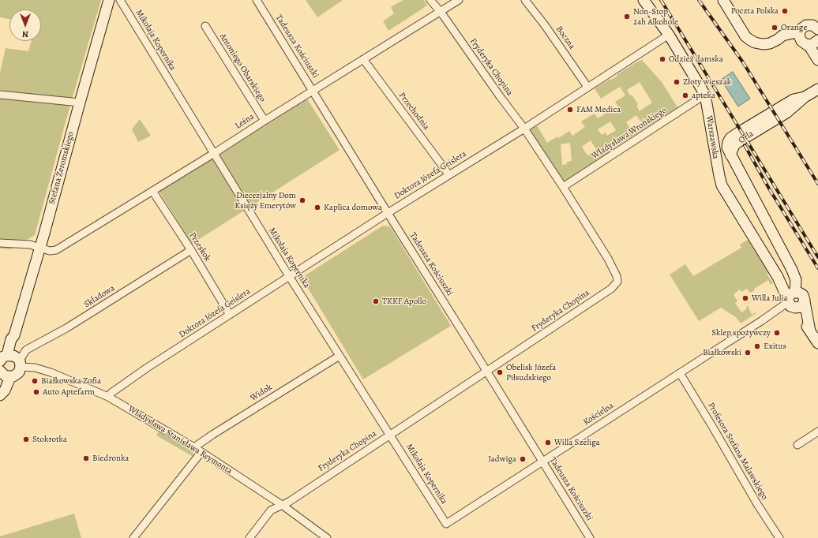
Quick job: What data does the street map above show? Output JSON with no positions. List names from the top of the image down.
{
  "streets": {
    "main road": ["Warszawska", "Orla", "Stefana Żeromskiego"],
    "street": [
      "Boczna",
      "Mikołaja Kopernika",
      "Tadeusza Kościuszki",
      "Fryderyka Chopina",
      "Antoniego Obarskiego",
      "Przechodnia",
      "Leśna",
      "Władysława Wrońskiego",
      "Doktora Józefa Geislera",
      "Przeskok",
      "Składowa",
      "Widok",
      "Kościelna",
      "Władysława Stanisława Reymonta",
      "Profesora Stefana Malawskiego"
    ]
  },
  "crossings": [
    ["Boczna", "Doktora Józefa Geislera"],
    ["Mikołaja Kopernika", "Fryderyka Chopina"],
    ["Mikołaja Kopernika", "Leśna"],
    ["Mikołaja Kopernika", "Doktora Józefa Geislera"],
    ["Mikołaja Kopernika", "Widok"],
    ["Mikołaja Kopernika", "Kościelna"],
    ["Tadeusza Kościuszki", "Fryderyka Chopina"],
    ["Tadeusza Kościuszki", "Leśna"],
    ["Tadeusza Kościuszki", "Doktora Józefa Geislera"],
    ["Tadeusza Kościuszki", "Kościelna"],
    ["Fryderyka Chopina", "Leśna"],
    ["Fryderyka Chopina", "Władysława Wrońskiego"],
    ["Fryderyka Chopina", "Doktora Józefa Geislera"],
    ["Fryderyka Chopina", "Władysława Stanisława Reymonta"],
    ["Antoniego Obarskiego", "Leśna"],
    ["Przechodnia", "Leśna"],
    ["Przechodnia", "Doktora Józefa Geislera"],
    ["Leśna", "Stefana Żeromskiego"],
    ["Leśna", "Przeskok"],
    ["Władysława Wrońskiego", "Warszawska"],
    ["Warszawska", "Orla"],
    ["Warszawska", "Doktora Józefa Geislera"],
    ["Warszawska", "Kościelna"],
    ["Stefana Żeromskiego", "Składowa"],
    ["Stefana Żeromskiego", "Władysława Stanisława Reymonta"],
    ["Doktora Józefa Geislera", "Przeskok"],
    ["Doktora Józefa Geislera", "Władysława Stanisława Reymonta"],
    ["Przeskok", "Składowa"],
    ["Składowa", "Władysława Stanisława Reymonta"],
    ["Widok", "Władysława Stanisława Reymonta"],
    ["Kościelna", "Profesora Stefana Malawskiego"]
  ],
  "places": [
    "Poczta Polska",
    "Non-Stop 24h Alkohole",
    "Orange",
    "Odzież damska",
    "Złoty wieszak",
    "apteka",
    "FAM Medica",
    "Diecezjalny Dom Księży Emerytów",
    "Kaplica domowa",
    "Willa Julia",
    "TKKF Apollo",
    "Sklep spożywczy",
    "Exitus",
    "Białkowski",
    "Obelisk Józefa Piłsudskiego",
    "Białkowska Zofia",
    "Auto Aptefarm",
    "Stokrotka",
    "Willa Szeliga",
    "Biedronka",
    "Jadwiga"
  ],
  "north": "bottom"
}
